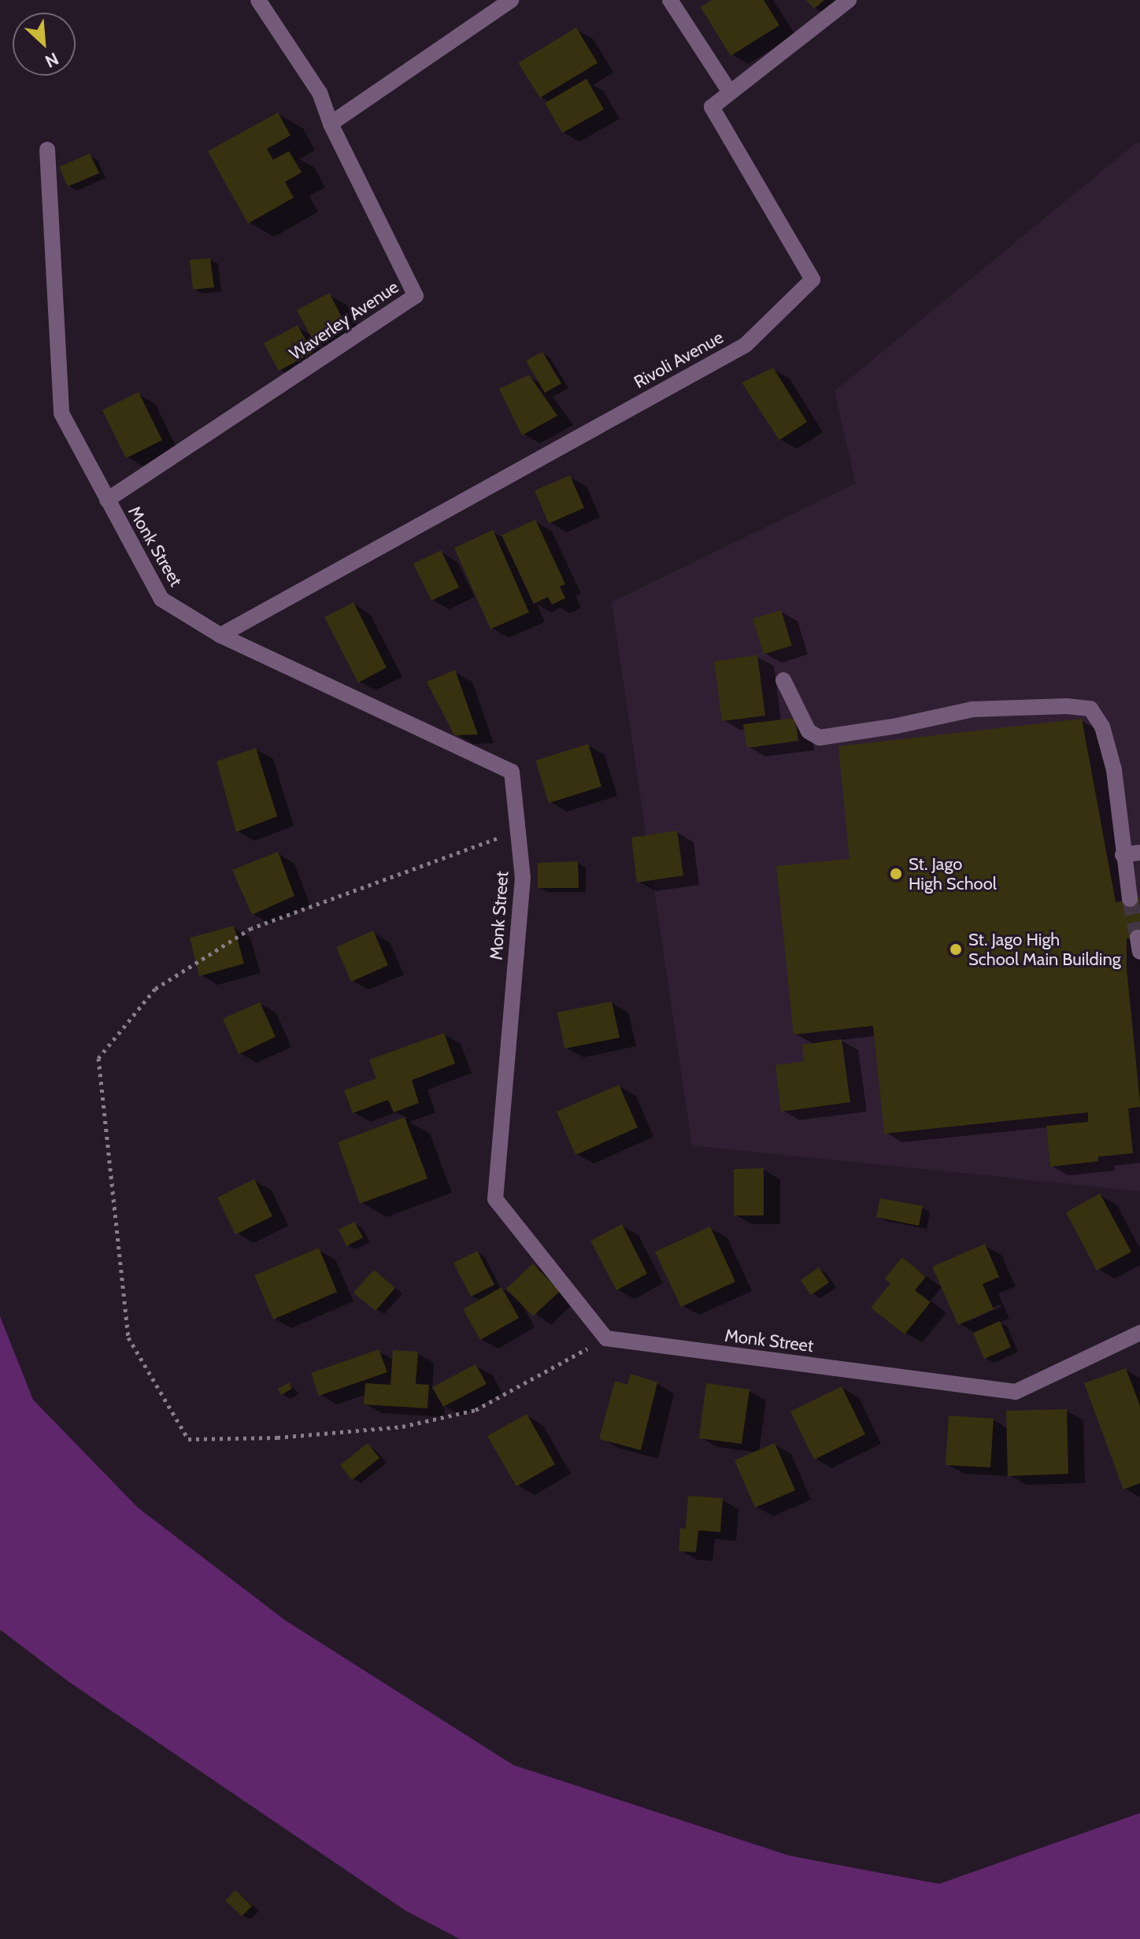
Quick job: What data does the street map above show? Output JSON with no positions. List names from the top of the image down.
{
  "streets": {
    "street": ["Waverley Avenue", "Rivoli Avenue", "Monk Street"]
  },
  "crossings": [
    ["Waverley Avenue", "Monk Street"],
    ["Rivoli Avenue", "Monk Street"]
  ],
  "places": ["St. Jago High School", "St. Jago High School Main Building"],
  "north": "bottom right"
}
